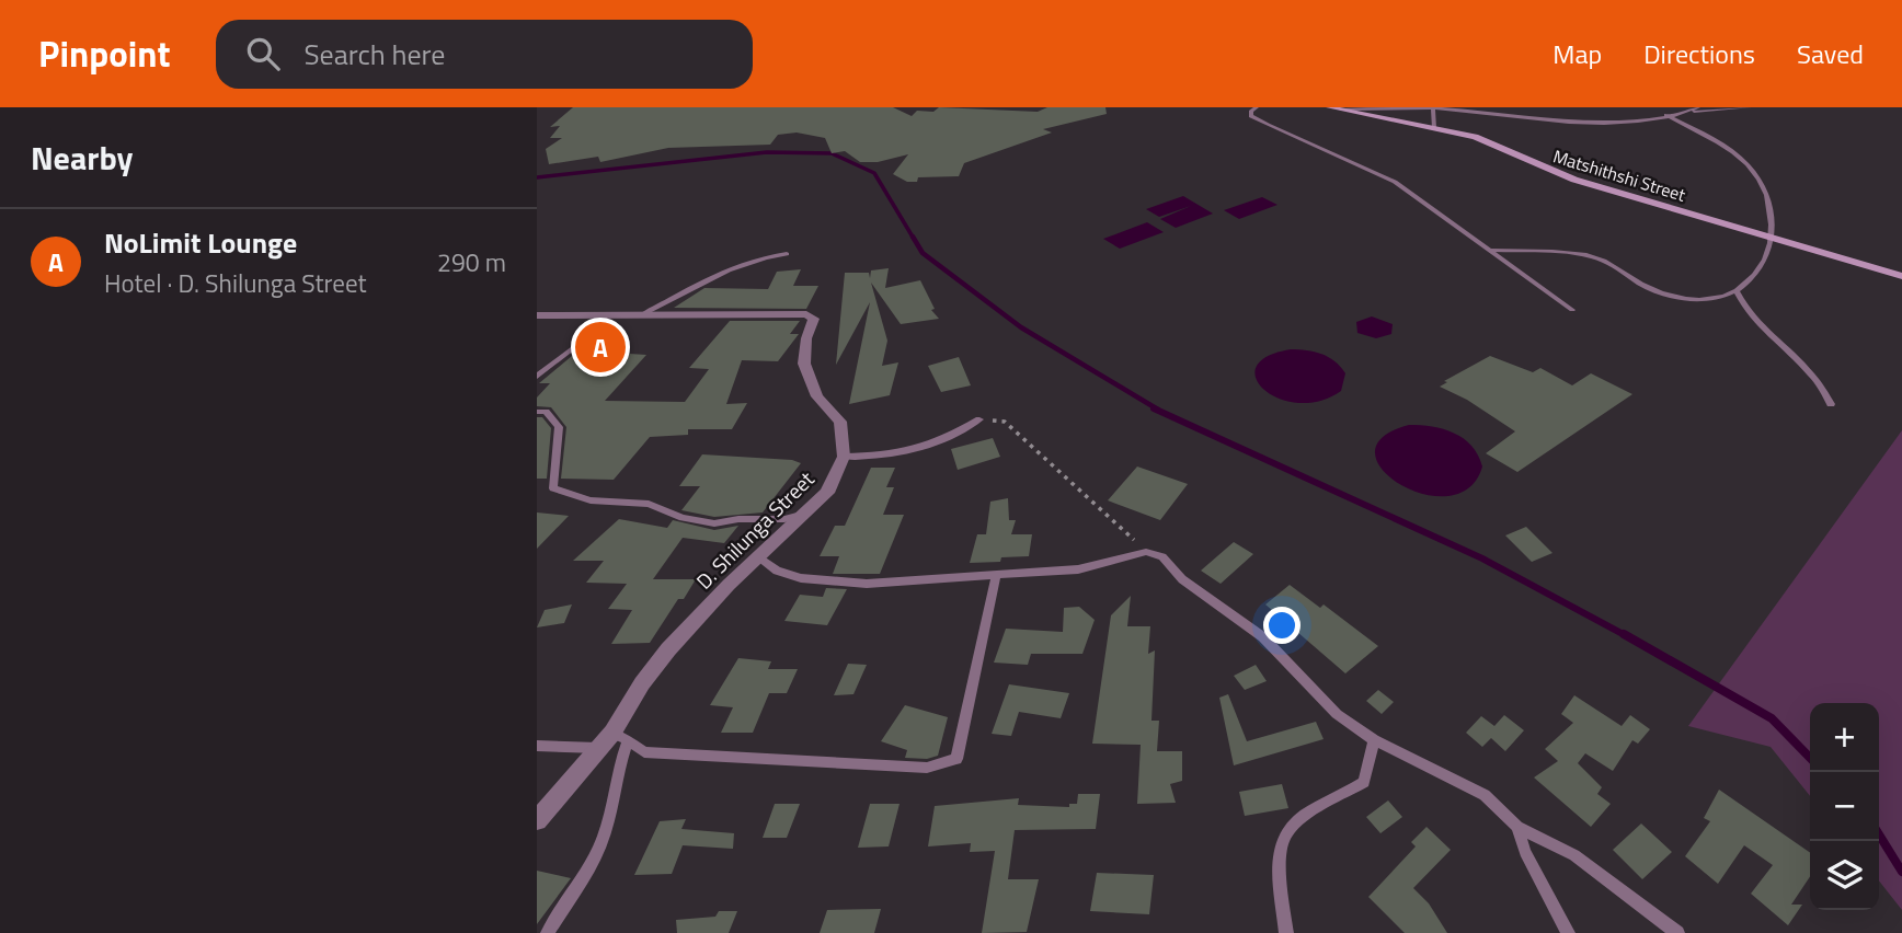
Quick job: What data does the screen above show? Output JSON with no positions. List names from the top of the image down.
{
  "streets": {
    "main road": ["Matshithshi Street"],
    "street": ["D. Shilunga Street"]
  },
  "page": {
    "header": "Pinpoint",
    "search": "Search here",
    "nav": ["Map", "Directions", "Saved"],
    "heading": "Nearby",
    "list": [
      {
        "mark": "A",
        "name": "NoLimit Lounge",
        "note": "Hotel · D. Shilunga Street",
        "value": "290 m"
      }
    ],
    "pins": "A",
    "map_buttons": ["+", "−"]
  }
}
